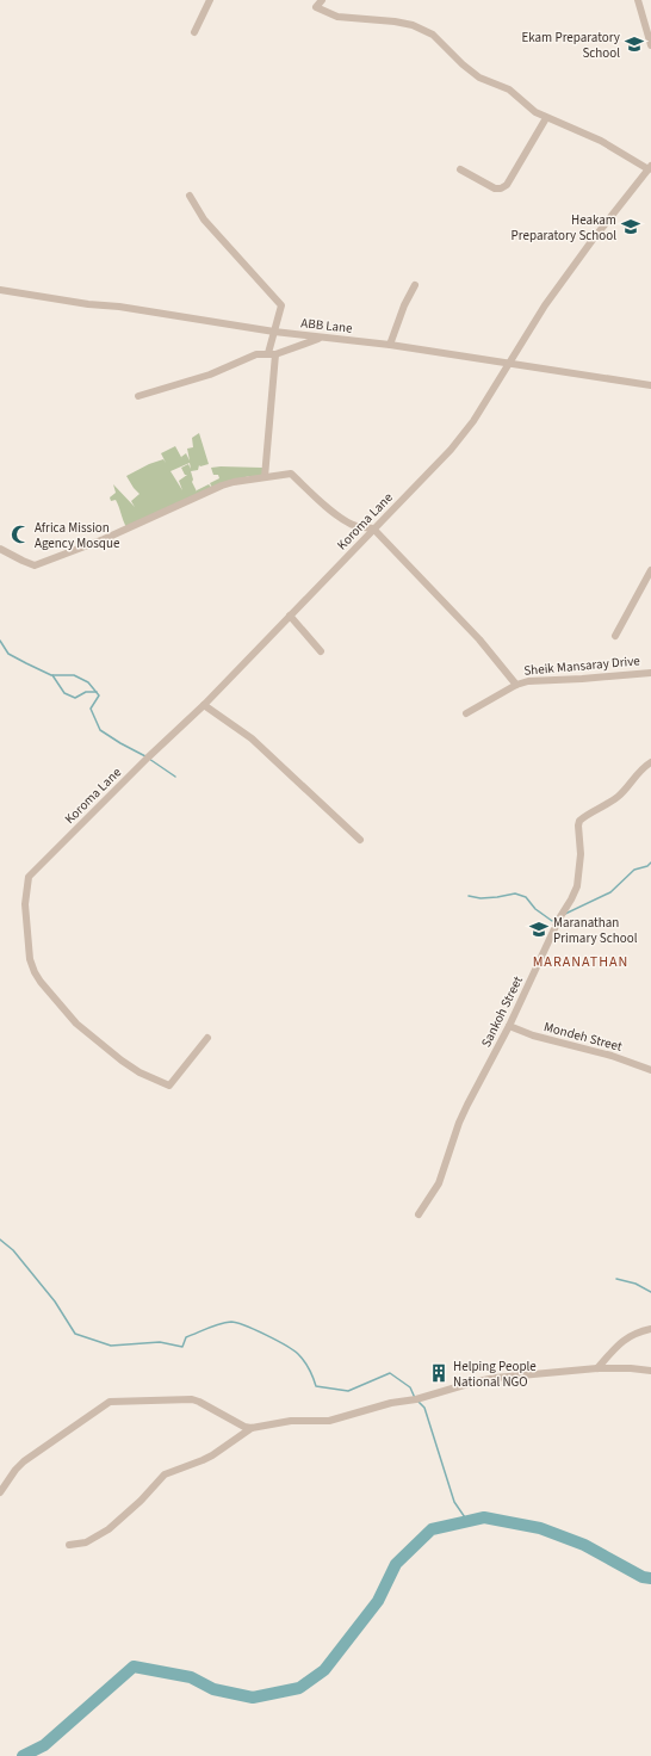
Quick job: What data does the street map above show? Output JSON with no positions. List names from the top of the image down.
{
  "streets": {
    "street": [
      "ABB Lane",
      "Koroma Lane",
      "Sheik Mansaray Drive",
      "Sankoh Street",
      "Mondeh Street"
    ]
  },
  "crossings": [
    ["ABB Lane", "Koroma Lane"],
    ["Sankoh Street", "Mondeh Street"]
  ],
  "districts": ["MARANATHAN"],
  "places": {
    "school or university": ["Ekam Preparatory School", "Heakam Preparatory School", "Maranathan Primary School"],
    "mosque": ["Africa Mission Agency Mosque"],
    "building": ["Helping People National NGO"]
  }
}
